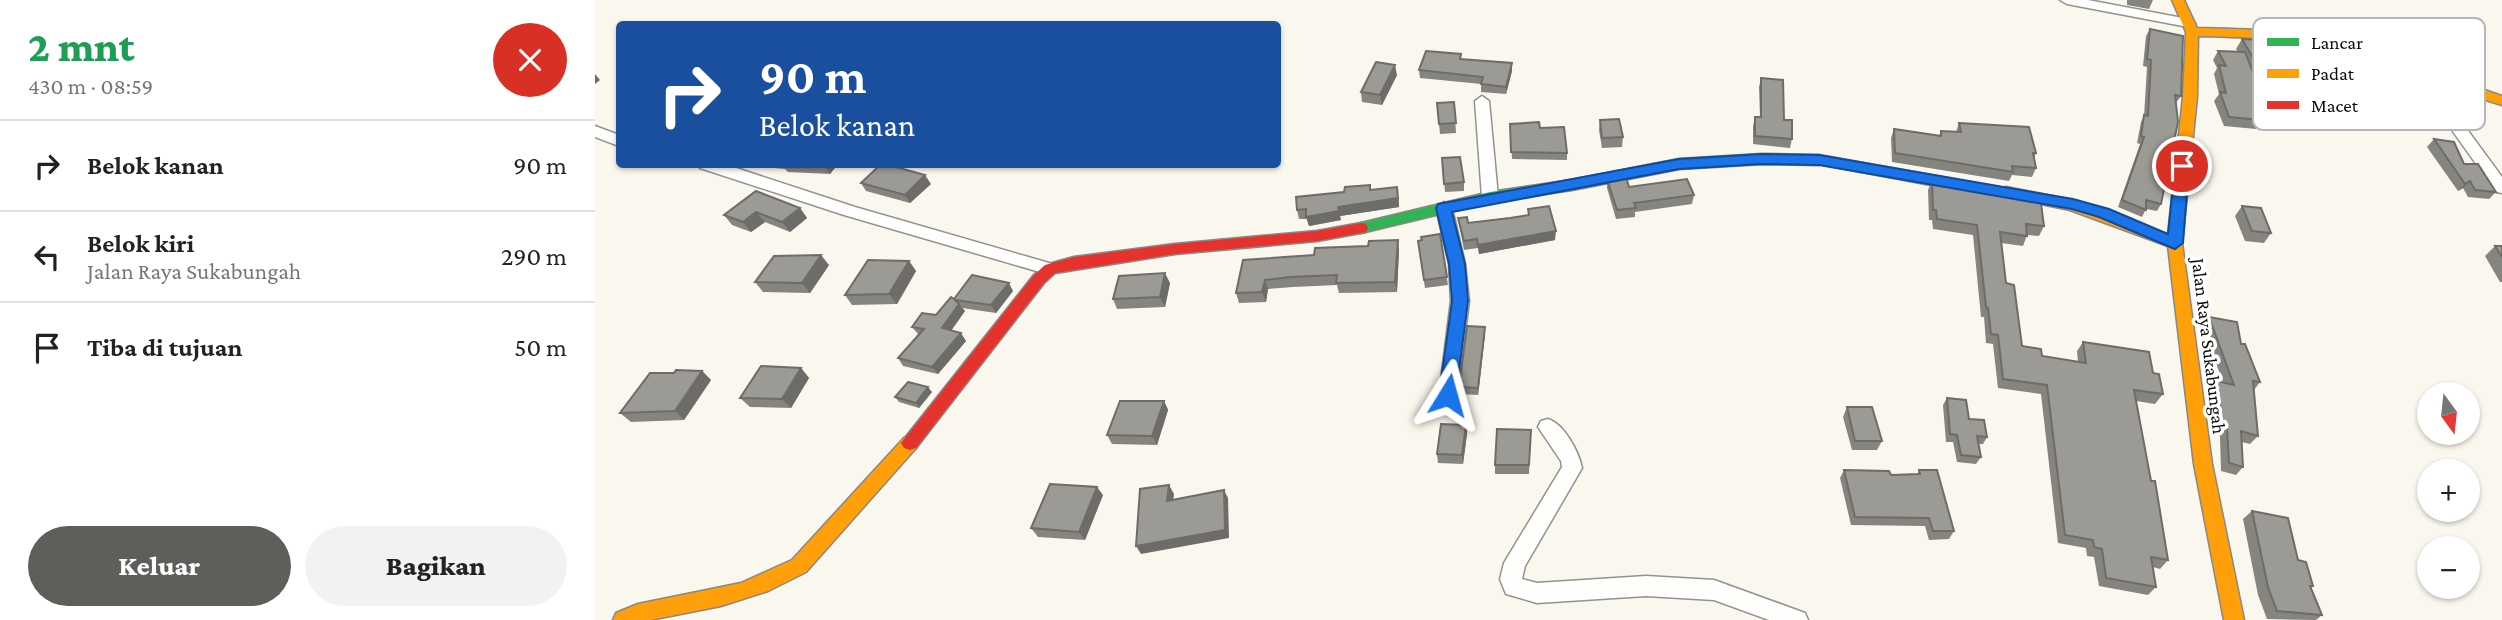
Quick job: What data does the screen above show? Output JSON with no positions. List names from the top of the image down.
{
  "streets": {
    "street": ["Jalan Raya Sukabungah"]
  },
  "legend": ["Lancar", "Padat", "Macet"],
  "north": "bottom",
  "page": {
    "heading": ["2 mnt", "430 m · 08:59"],
    "turn": ["90 m", "Belok kanan"],
    "list": [
      {
        "name": "Belok kanan",
        "value": "90 m"
      },
      {
        "name": "Belok kiri",
        "note": "Jalan Raya Sukabungah",
        "value": "290 m"
      },
      {
        "name": "Tiba di tujuan",
        "value": "50 m"
      }
    ],
    "map_buttons": ["+", "−"],
    "buttons": ["Keluar", "Bagikan"]
  }
}
